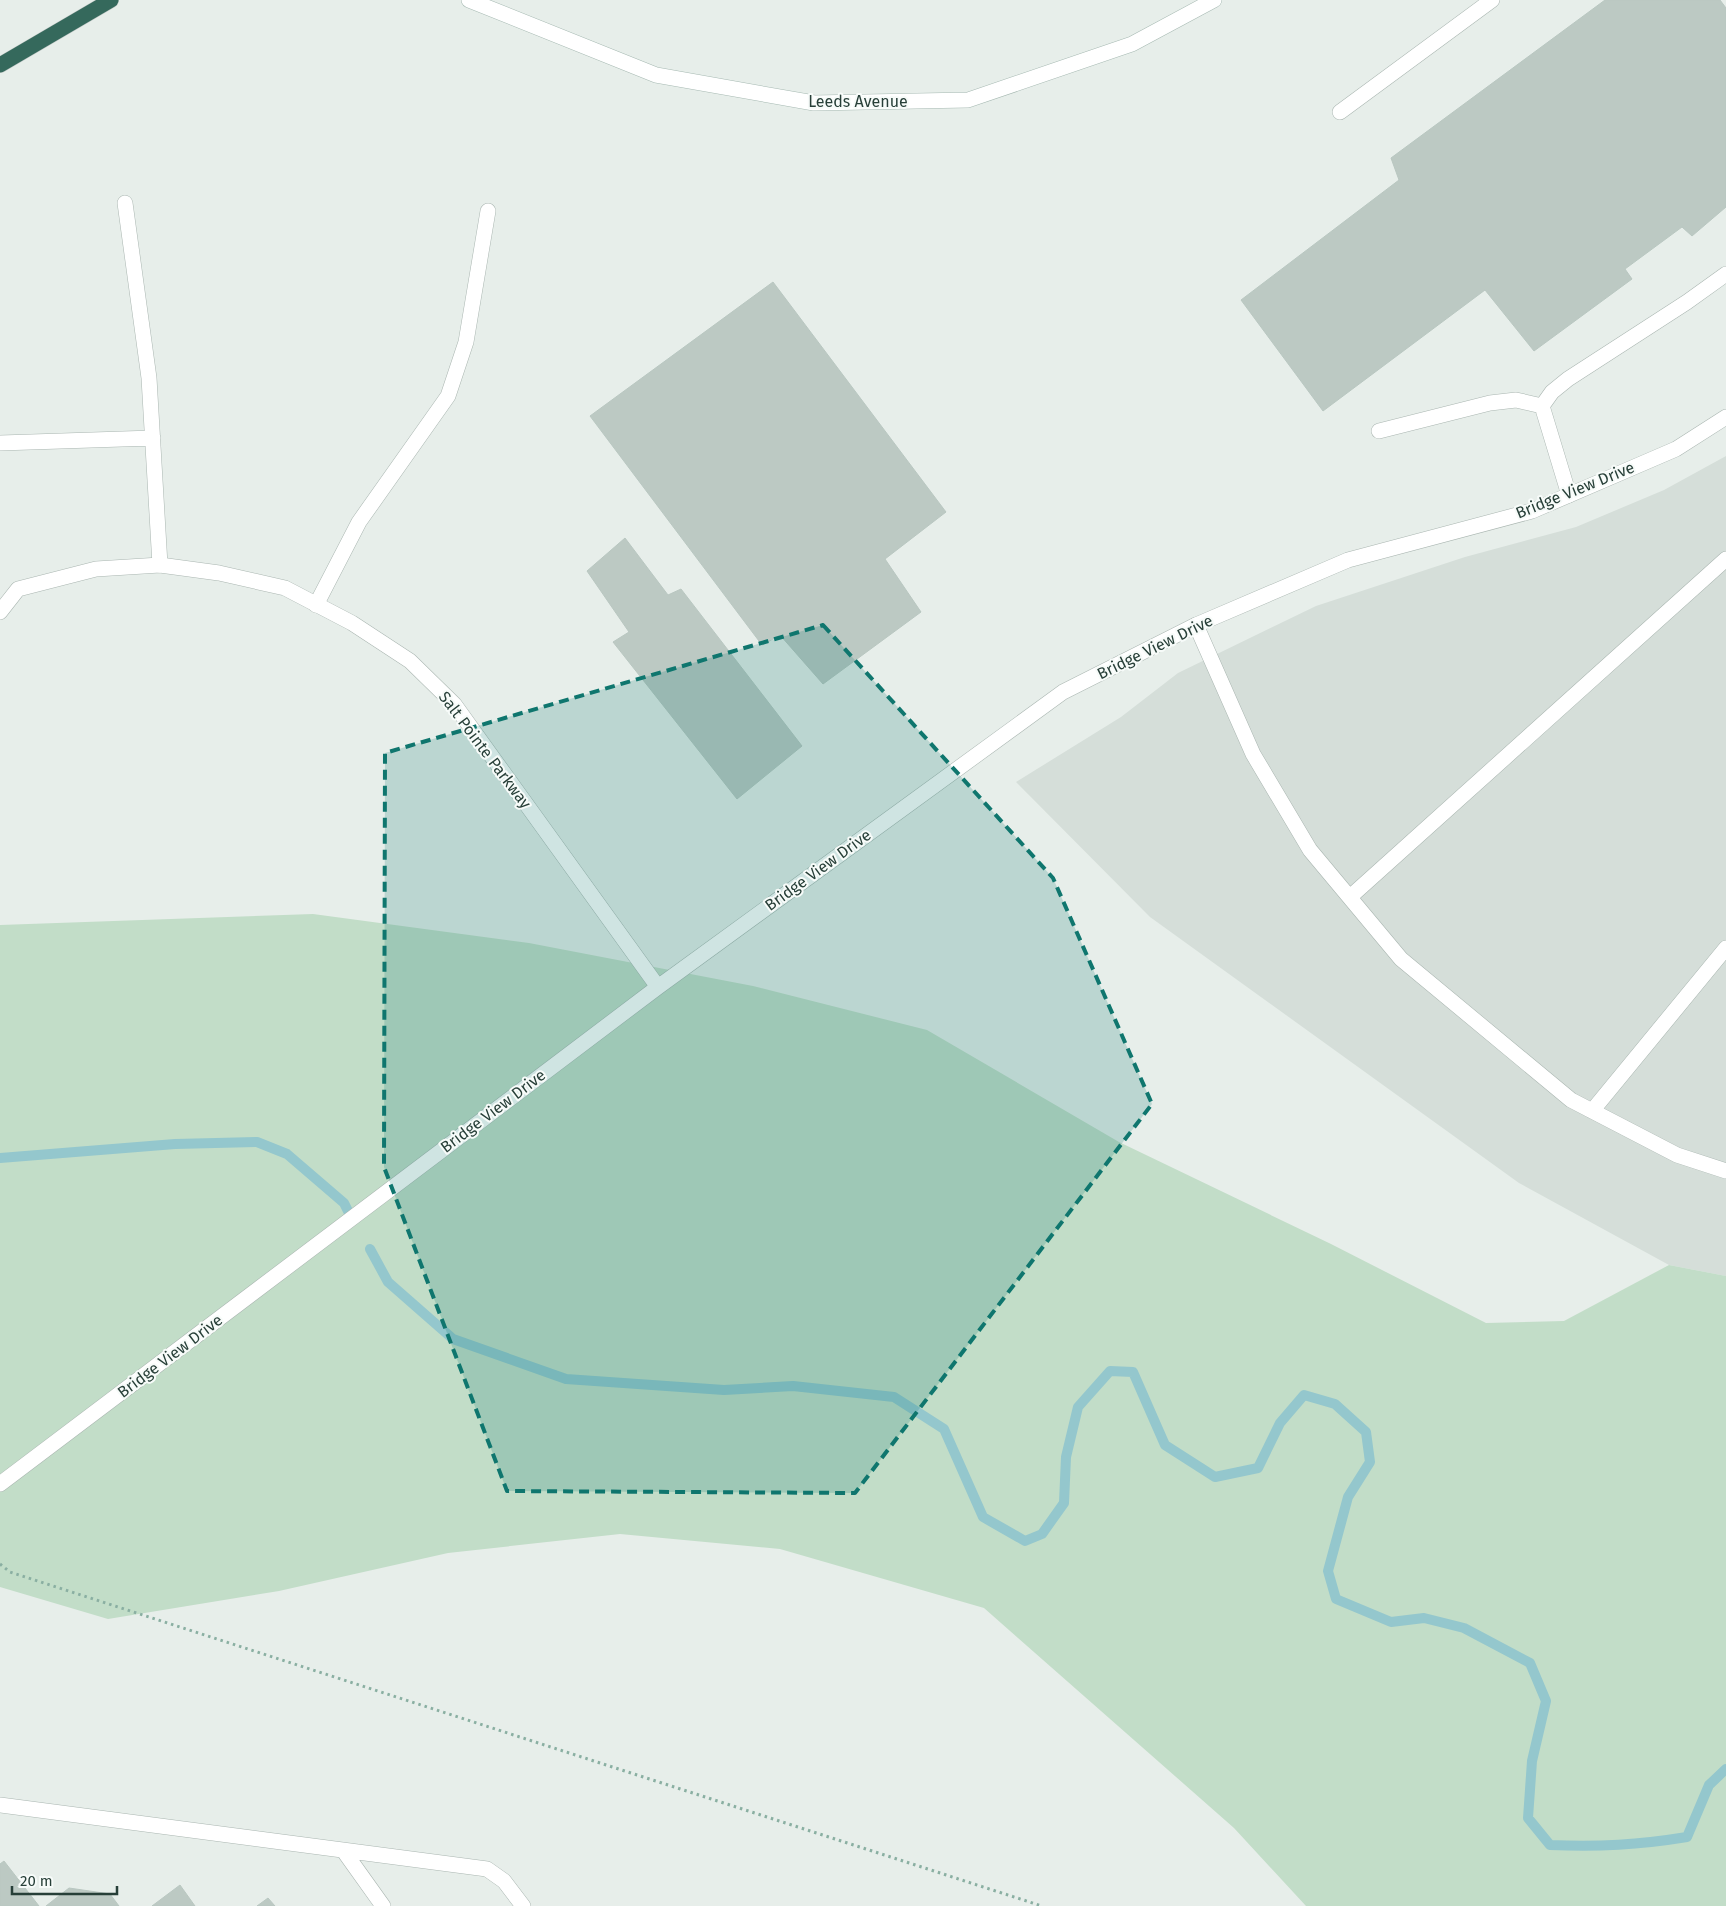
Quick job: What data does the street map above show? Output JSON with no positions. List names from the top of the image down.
{
  "streets": {
    "street": ["Leeds Avenue", "Bridge View Drive", "Salt Pointe Parkway"]
  },
  "crossings": [
    ["Bridge View Drive", "Salt Pointe Parkway"]
  ],
  "scale_bar": "20 m"
}
